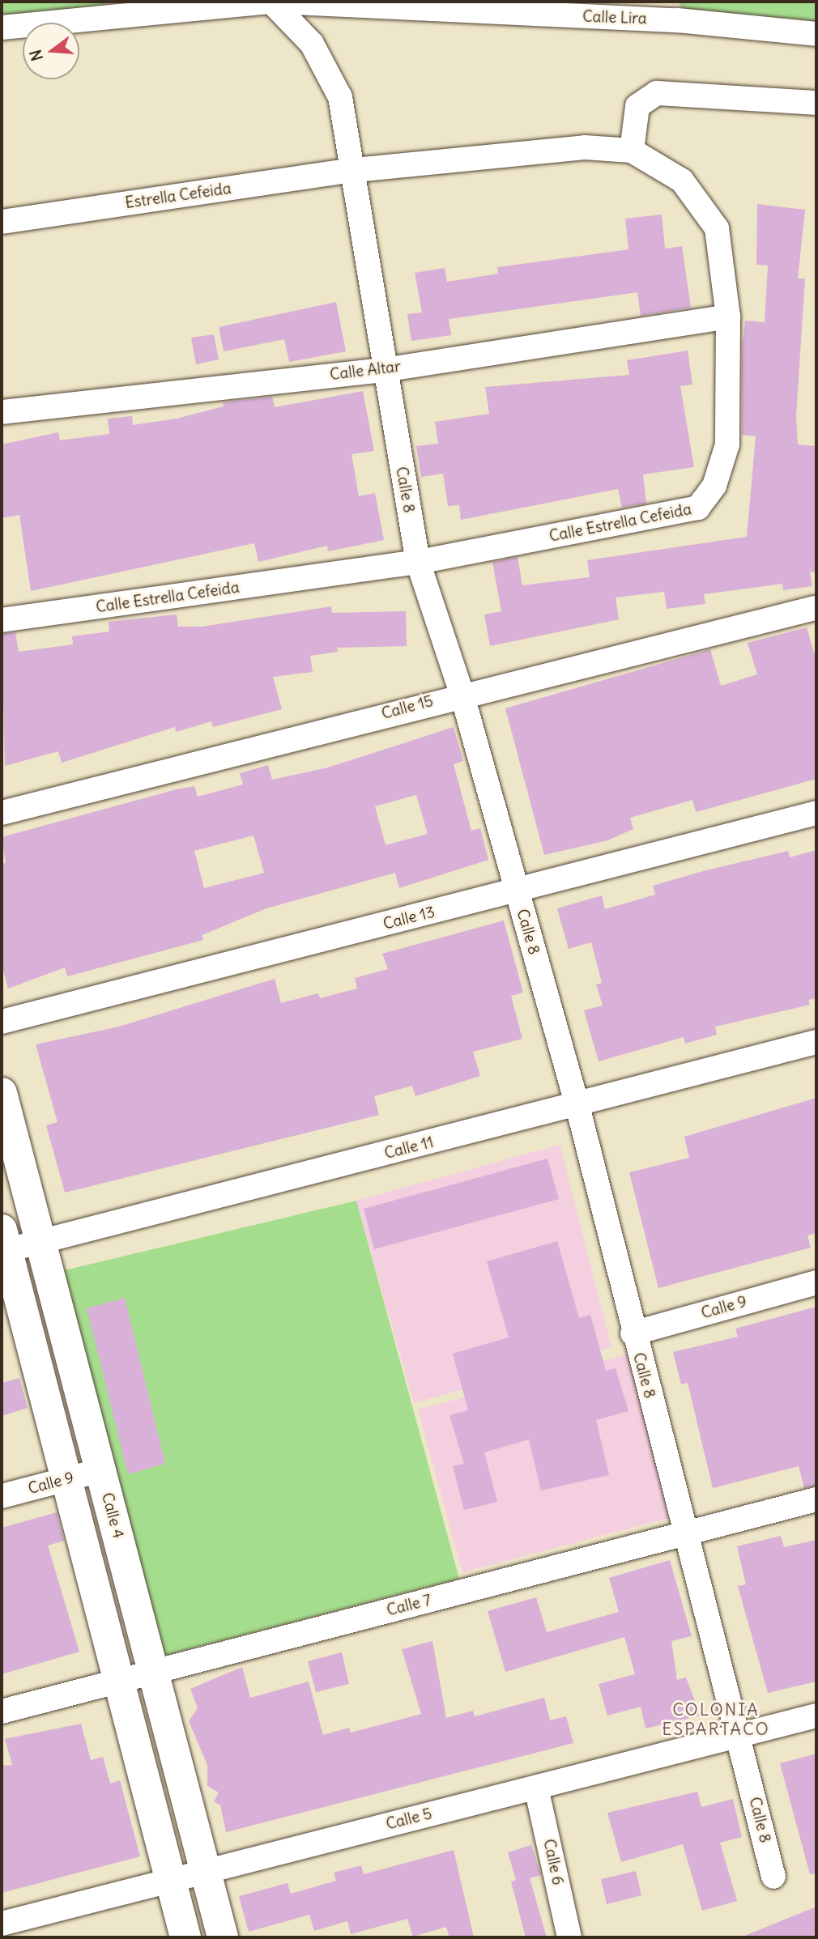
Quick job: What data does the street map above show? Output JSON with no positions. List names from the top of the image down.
{
  "streets": {
    "street": [
      "Calle Lira",
      "Estrella Cefeida",
      "Calle Altar",
      "Calle 8",
      "Calle Estrella Cefeida",
      "Calle 15",
      "Calle 13",
      "Calle 11",
      "Calle 9",
      "Calle 4",
      "Calle 7",
      "Calle 5",
      "Calle 6"
    ]
  },
  "crossings": [
    ["Estrella Cefeida", "Calle 8"],
    ["Estrella Cefeida", "Calle Estrella Cefeida"],
    ["Calle Altar", "Calle 8"],
    ["Calle Altar", "Calle Estrella Cefeida"],
    ["Calle 8", "Calle Estrella Cefeida"],
    ["Calle 8", "Calle 15"],
    ["Calle 8", "Calle 13"],
    ["Calle 8", "Calle 11"],
    ["Calle 8", "Calle 9"],
    ["Calle 8", "Calle 7"],
    ["Calle 8", "Calle 5"],
    ["Calle 11", "Calle 4"],
    ["Calle 9", "Calle 4"],
    ["Calle 4", "Calle 7"],
    ["Calle 4", "Calle 5"],
    ["Calle 5", "Calle 6"]
  ],
  "districts": ["COLONIA ESPARTACO"],
  "north": "left"
}
